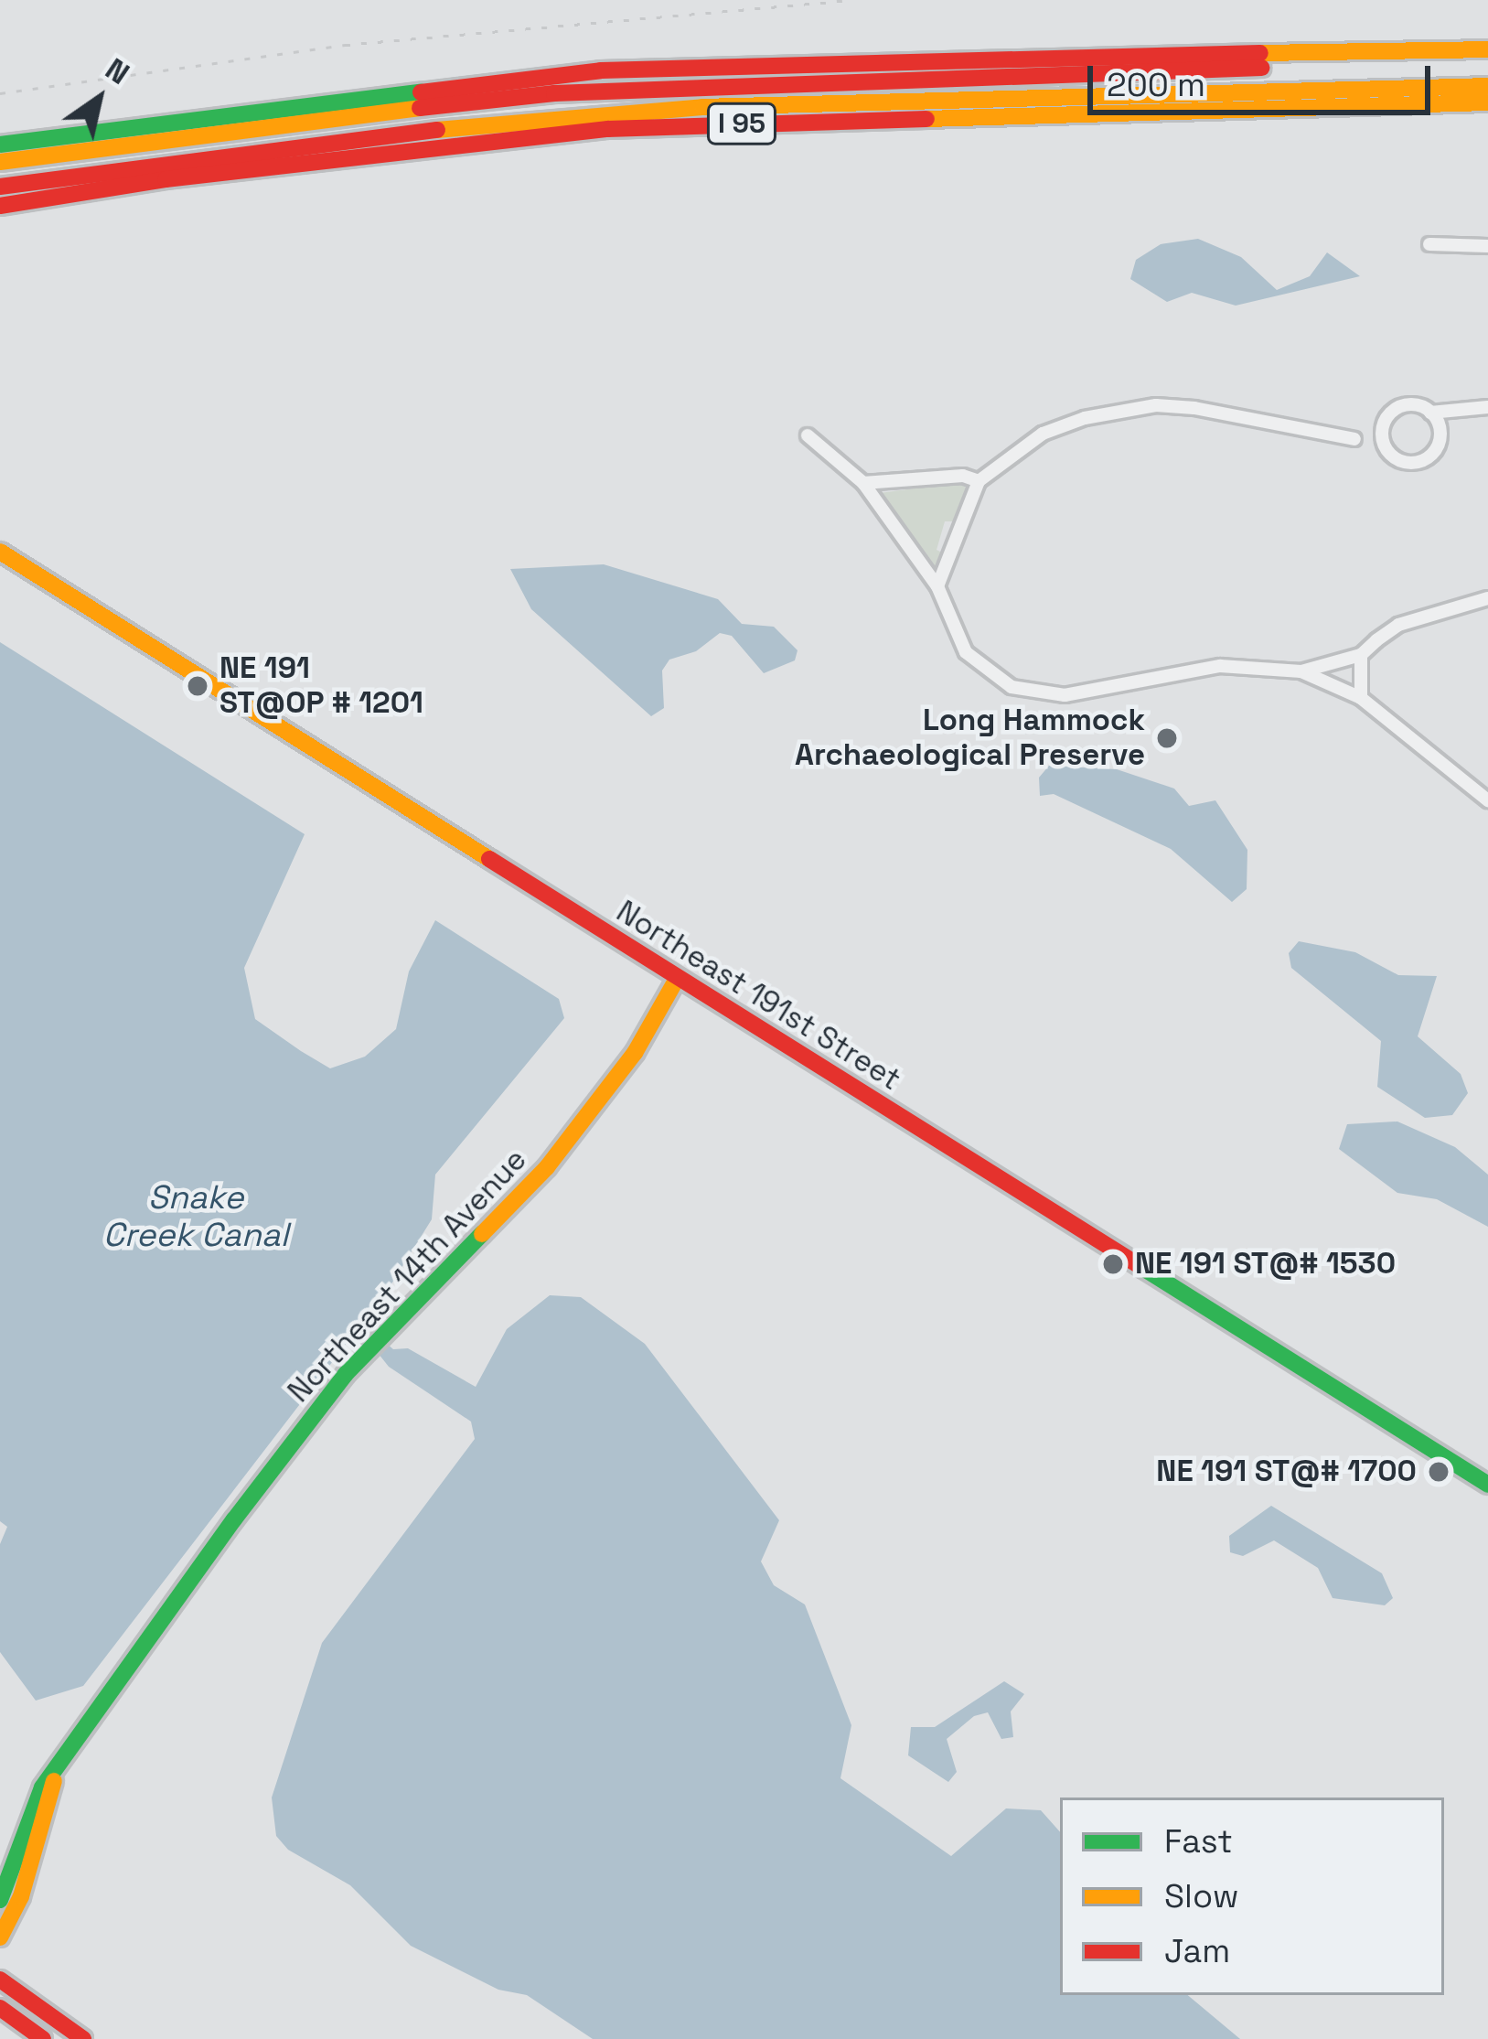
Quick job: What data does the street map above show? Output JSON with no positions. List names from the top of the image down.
{
  "streets": {
    "main road": ["I 95", "Northeast 191st Street", "Northeast 14th Avenue"]
  },
  "crossings": [
    ["Northeast 191st Street", "Northeast 14th Avenue"]
  ],
  "water": ["Snake Creek Canal"],
  "places": [
    "NE 191 ST@OP # 1201",
    "Long Hammock Archaeological Preserve",
    "NE 191 ST@# 1530",
    "NE 191 ST@# 1700"
  ],
  "legend": ["Fast", "Slow", "Jam"],
  "scale_bar": "200 m",
  "north": "top right"
}
